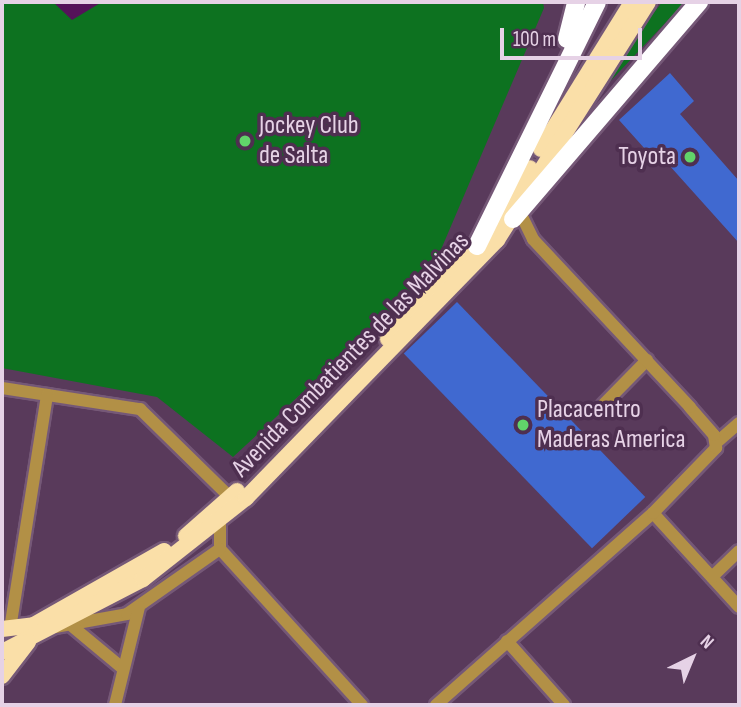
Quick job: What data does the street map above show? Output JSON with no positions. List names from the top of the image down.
{
  "streets": {
    "main road": ["Avenida Combatientes de las Malvinas"]
  },
  "places": ["Jockey Club de Salta", "Toyota", "Placacentro Maderas America"],
  "scale_bar": "100 m",
  "north": "top right"
}
